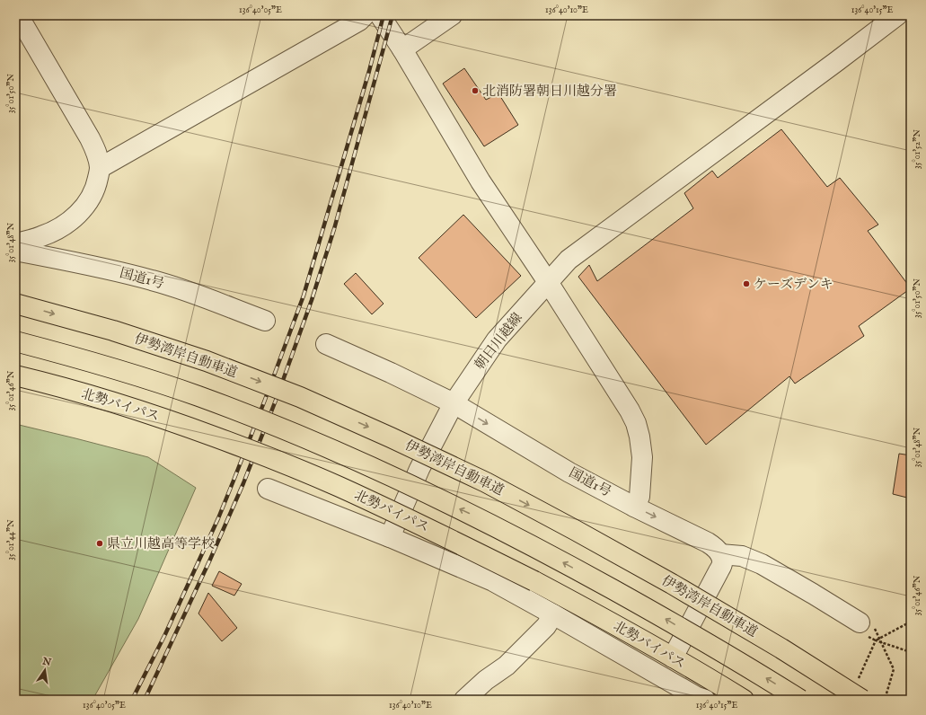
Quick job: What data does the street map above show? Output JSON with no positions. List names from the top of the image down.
{
  "streets": {
    "highway": ["伊勢湾岸自動車道", "北勢バイパス"],
    "street": ["国道1号", "朝日川越線"]
  },
  "crossings": [
    ["国道1号", "朝日川越線"]
  ],
  "places": ["北消防署朝日川越分署", "ケーズデンキ", "県立川越高等学校"],
  "north": "top",
  "coordinates": [
    "136°40'05\"E",
    "136°40'10\"E",
    "136°40'15\"E",
    "35°01'50\"N",
    "35°01'52\"N",
    "35°01'48\"N",
    "35°01'46\"N",
    "35°01'44\"N"
  ]
}
